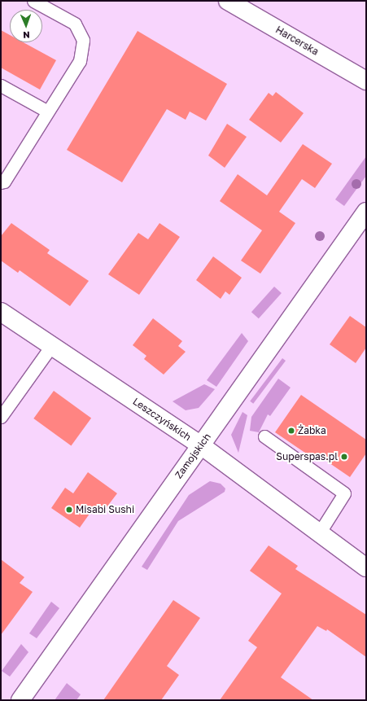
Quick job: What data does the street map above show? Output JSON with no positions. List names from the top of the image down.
{
  "streets": {
    "street": ["Harcerska", "Leszczyńskich", "Zamojskich"]
  },
  "crossings": [
    ["Leszczyńskich", "Zamojskich"]
  ],
  "places": ["Żabka", "Superspas.pl", "Misabi Sushi"],
  "north": "bottom"
}
